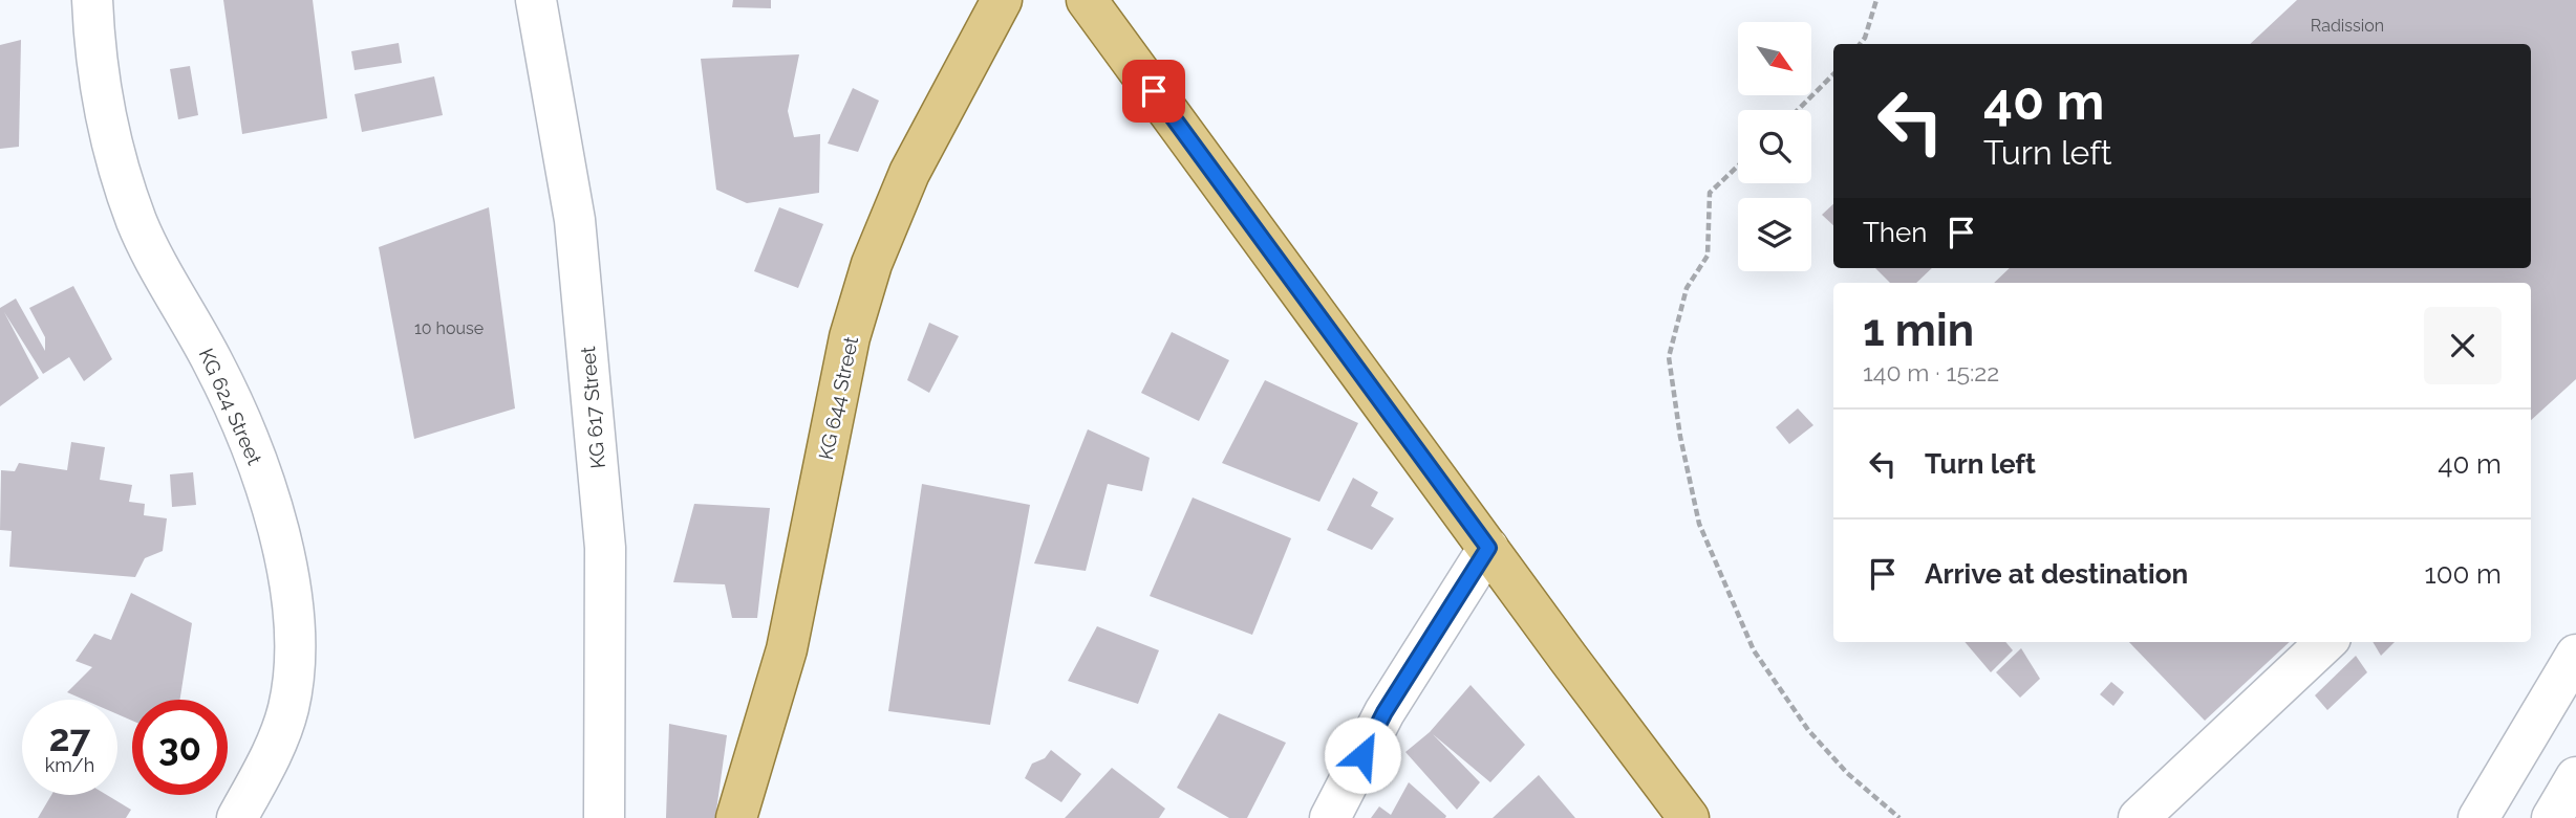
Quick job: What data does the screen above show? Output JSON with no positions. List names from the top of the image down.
{
  "streets": {
    "main road": ["KG 644 Street"],
    "street": ["KG 624 Street", "KG 617 Street"]
  },
  "house_numbers": ["Radission", "10 house"],
  "north": "bottom right",
  "page": {
    "turn": ["40 m", "Turn left"],
    "then": "Then",
    "heading": ["1 min", "140 m · 15:22"],
    "list": [
      {
        "name": "Turn left",
        "value": "40 m"
      },
      {
        "name": "Arrive at destination",
        "value": "100 m"
      }
    ],
    "speed": "27 km/h",
    "limit": "30"
  }
}
